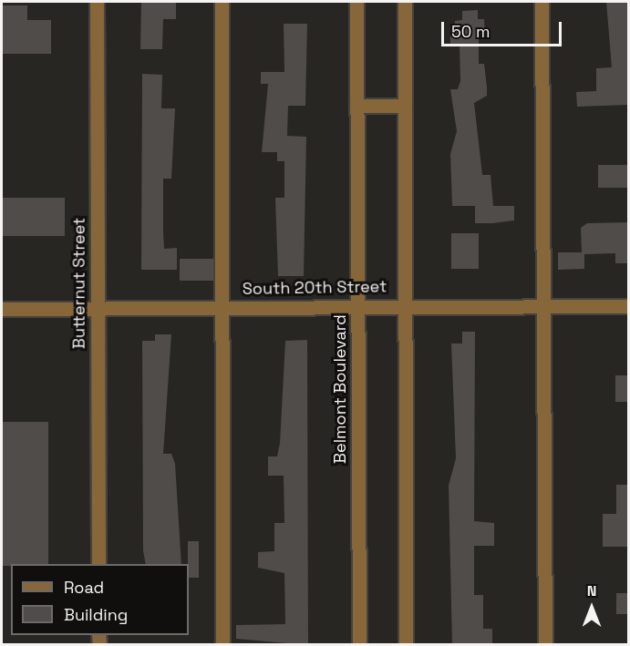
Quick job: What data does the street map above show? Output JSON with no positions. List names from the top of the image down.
{
  "streets": {
    "street": ["Butternut Street", "South 20th Street", "Belmont Boulevard"]
  },
  "crossings": [
    ["Butternut Street", "South 20th Street"],
    ["South 20th Street", "Belmont Boulevard"]
  ],
  "legend": ["Road", "Building"],
  "scale_bar": "50 m",
  "north": "top"
}
